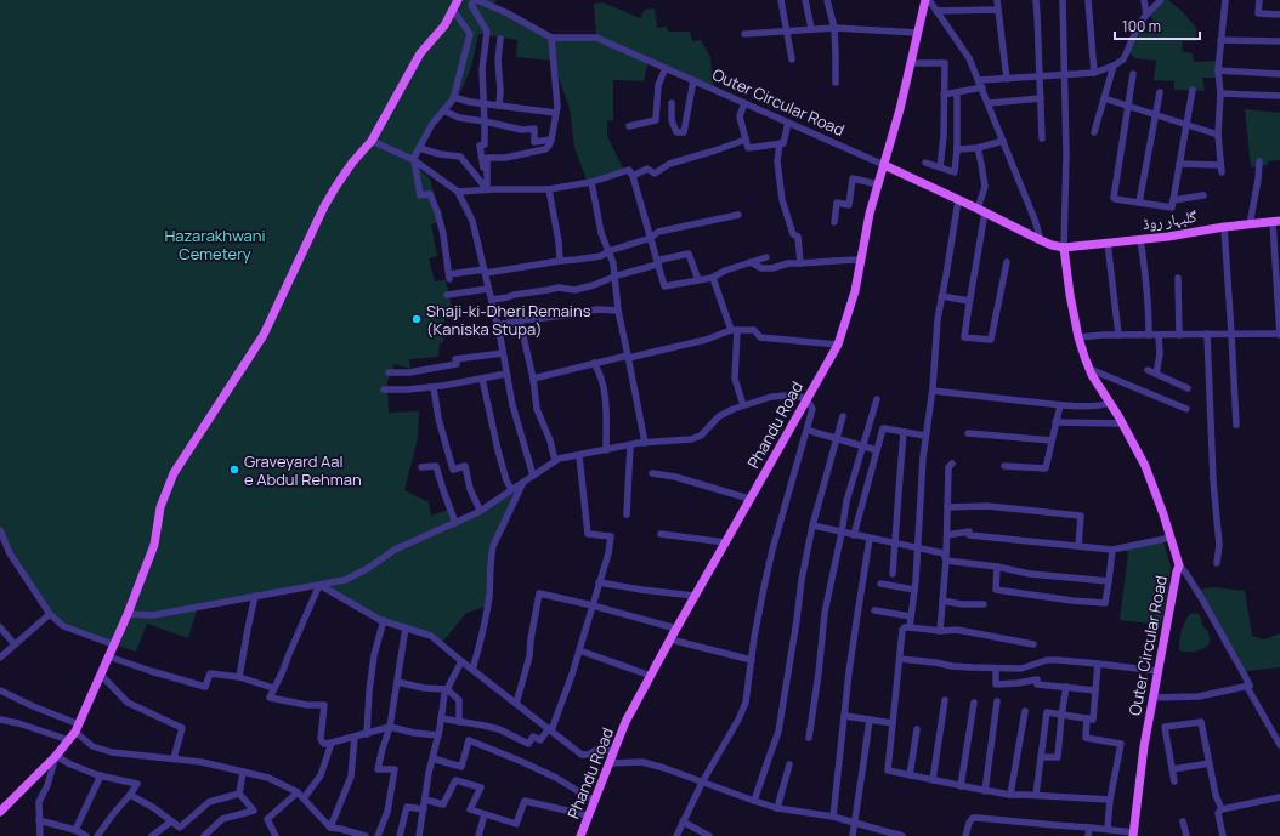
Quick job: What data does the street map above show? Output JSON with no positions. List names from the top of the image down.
{
  "streets": {
    "main road": ["Outer Circular Road", "گلبہار روڈ", "Phandu Road"]
  },
  "crossings": [
    ["Outer Circular Road", "گلبہار روڈ"],
    ["Outer Circular Road", "Phandu Road"]
  ],
  "parks": ["Hazarakhwani Cemetery"],
  "places": ["Shaji-ki-Dheri Remains (Kaniska Stupa)", "Graveyard Aal e Abdul Rehman"],
  "scale_bar": "100 m"
}
